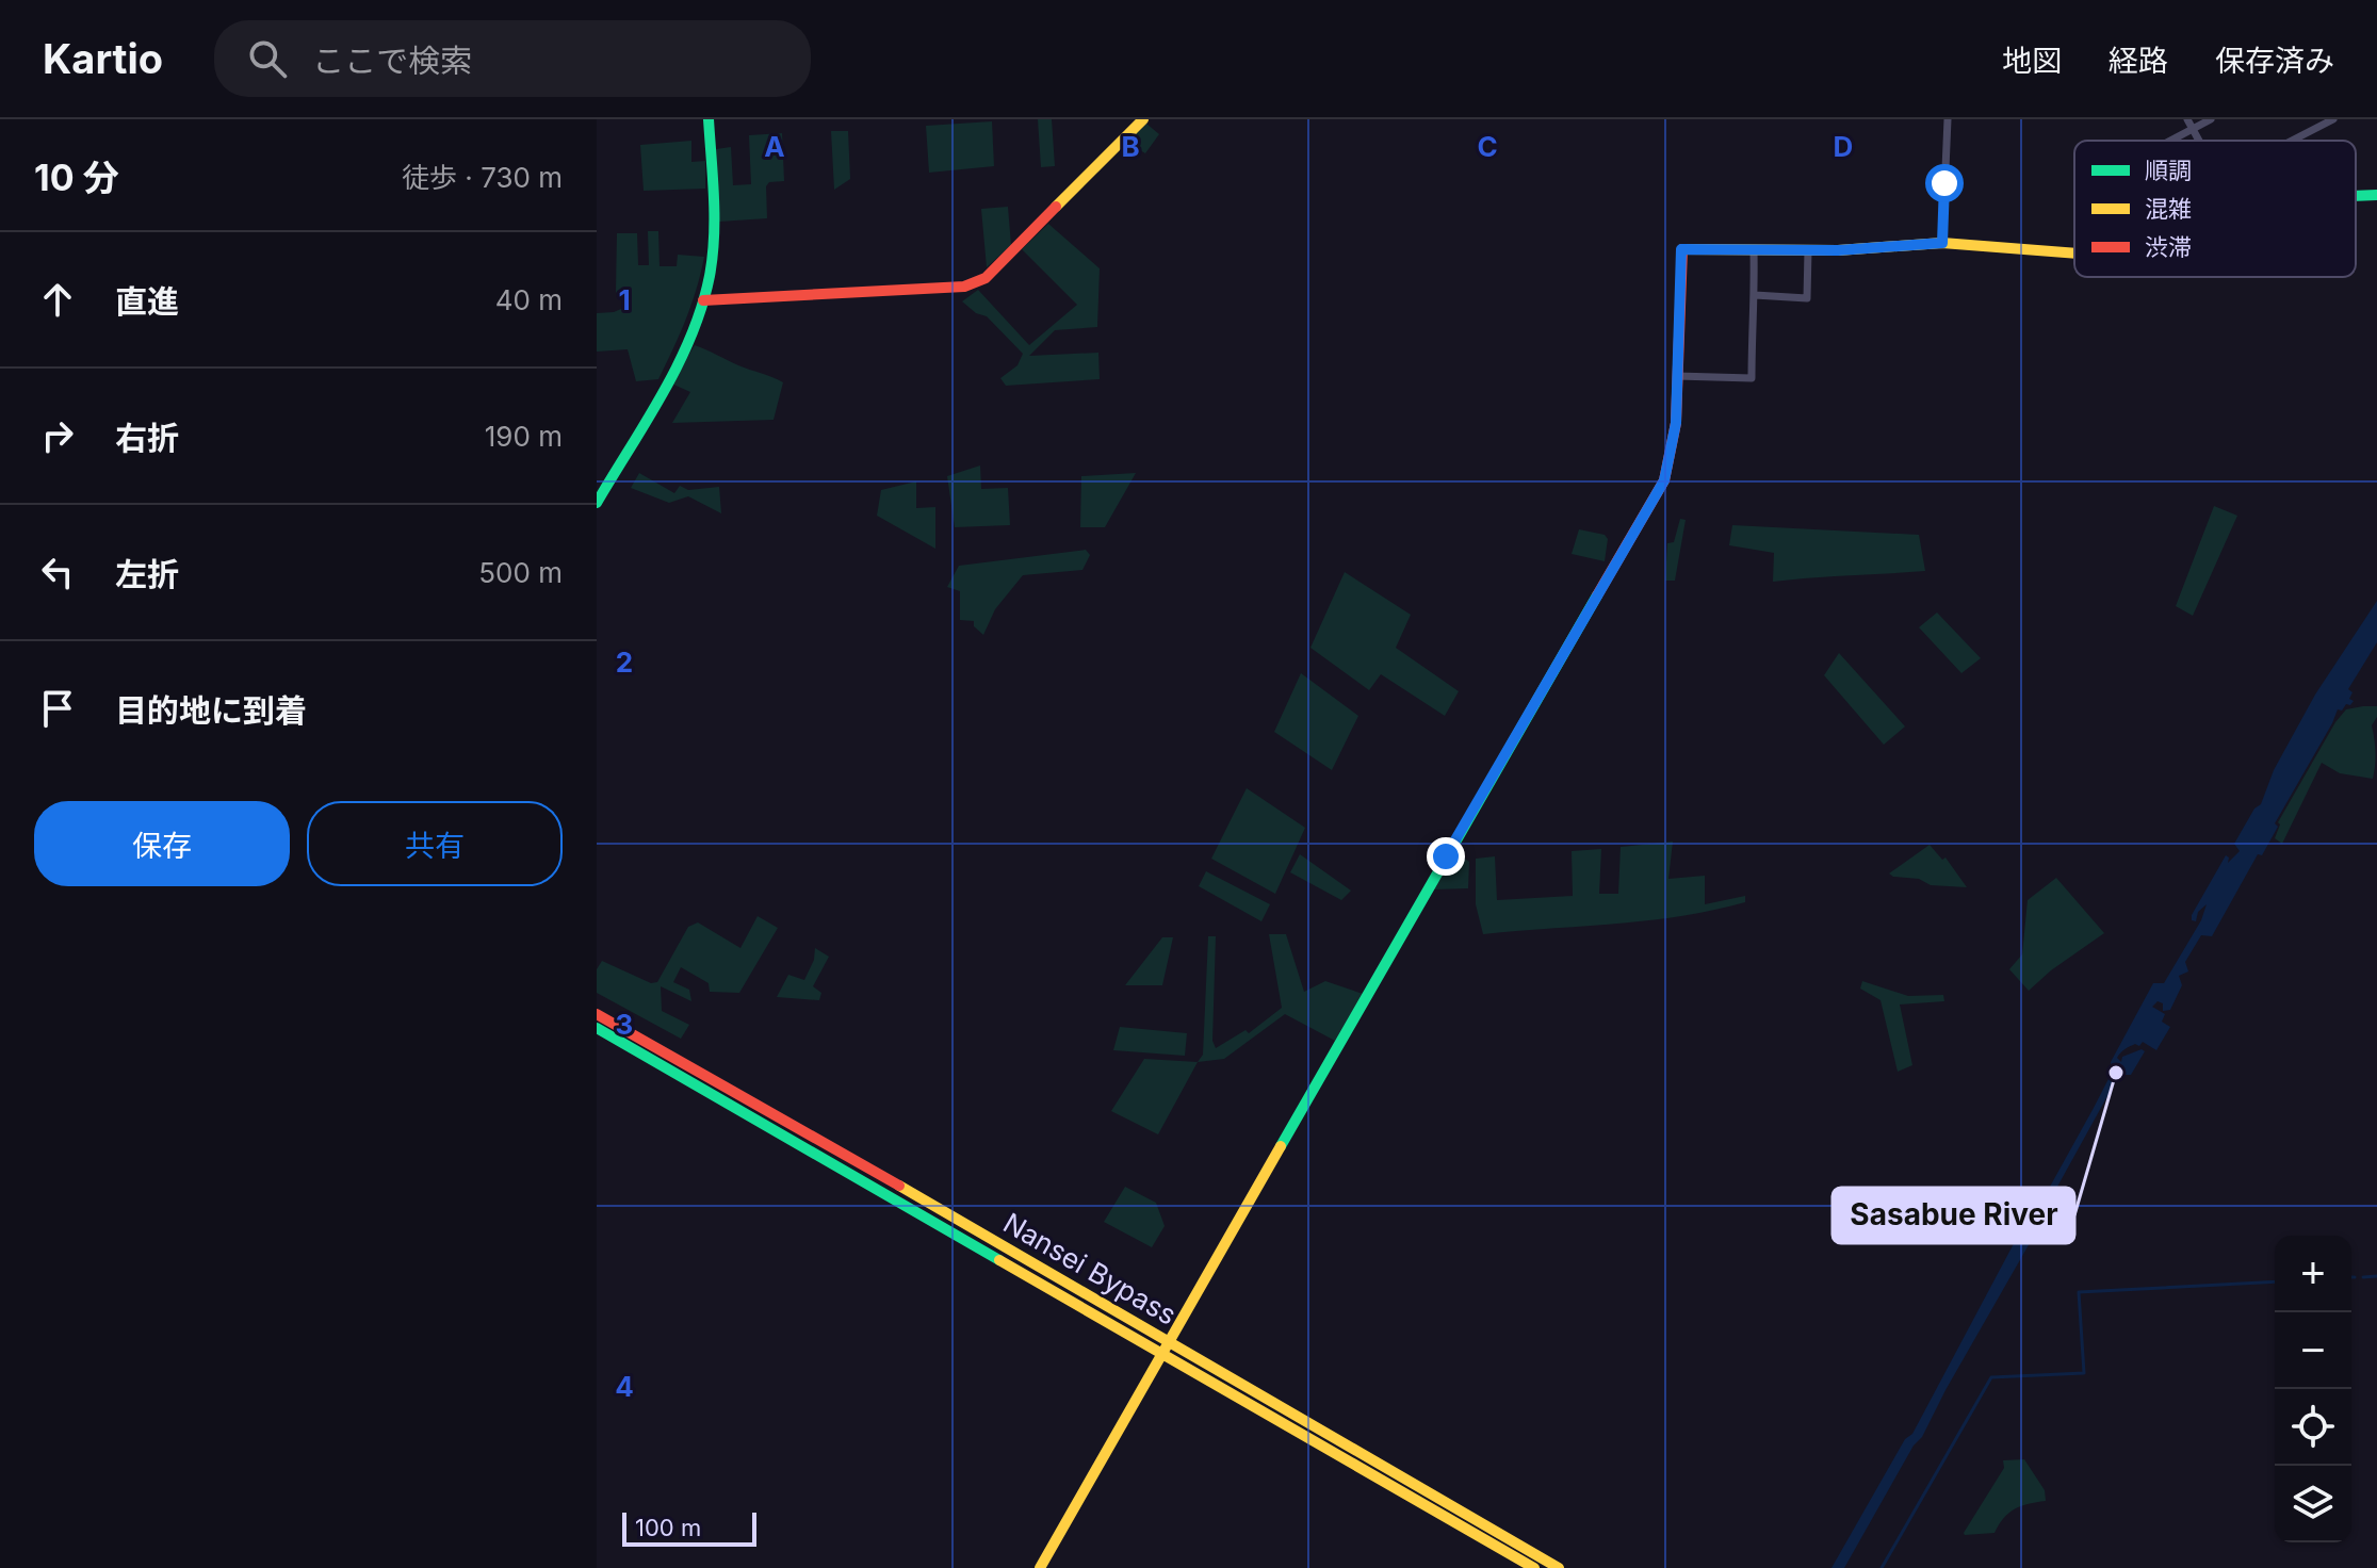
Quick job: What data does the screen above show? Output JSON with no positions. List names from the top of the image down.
{
  "streets": {
    "main road": ["Nansei Bypass"]
  },
  "places": ["Sasabue River"],
  "legend": ["順調", "混雑", "渋滞"],
  "scale_bar": "100 m",
  "page": {
    "header": "Kartio",
    "search": "ここで検索",
    "nav": ["地図", "経路", "保存済み"],
    "heading": ["10 分", "徒歩 · 730 m"],
    "list": [
      ["直進", "40 m"],
      ["右折", "190 m"],
      ["左折", "500 m"],
      "目的地に到着"
    ],
    "buttons": ["保存", "共有"],
    "map_buttons": ["+", "−"],
    "scale": "100 m"
  },
  "grid": {
    "columns": [
      "A",
      "B",
      "C",
      "D"
    ],
    "rows": [
      "1",
      "2",
      "3",
      "4"
    ]
  }
}
